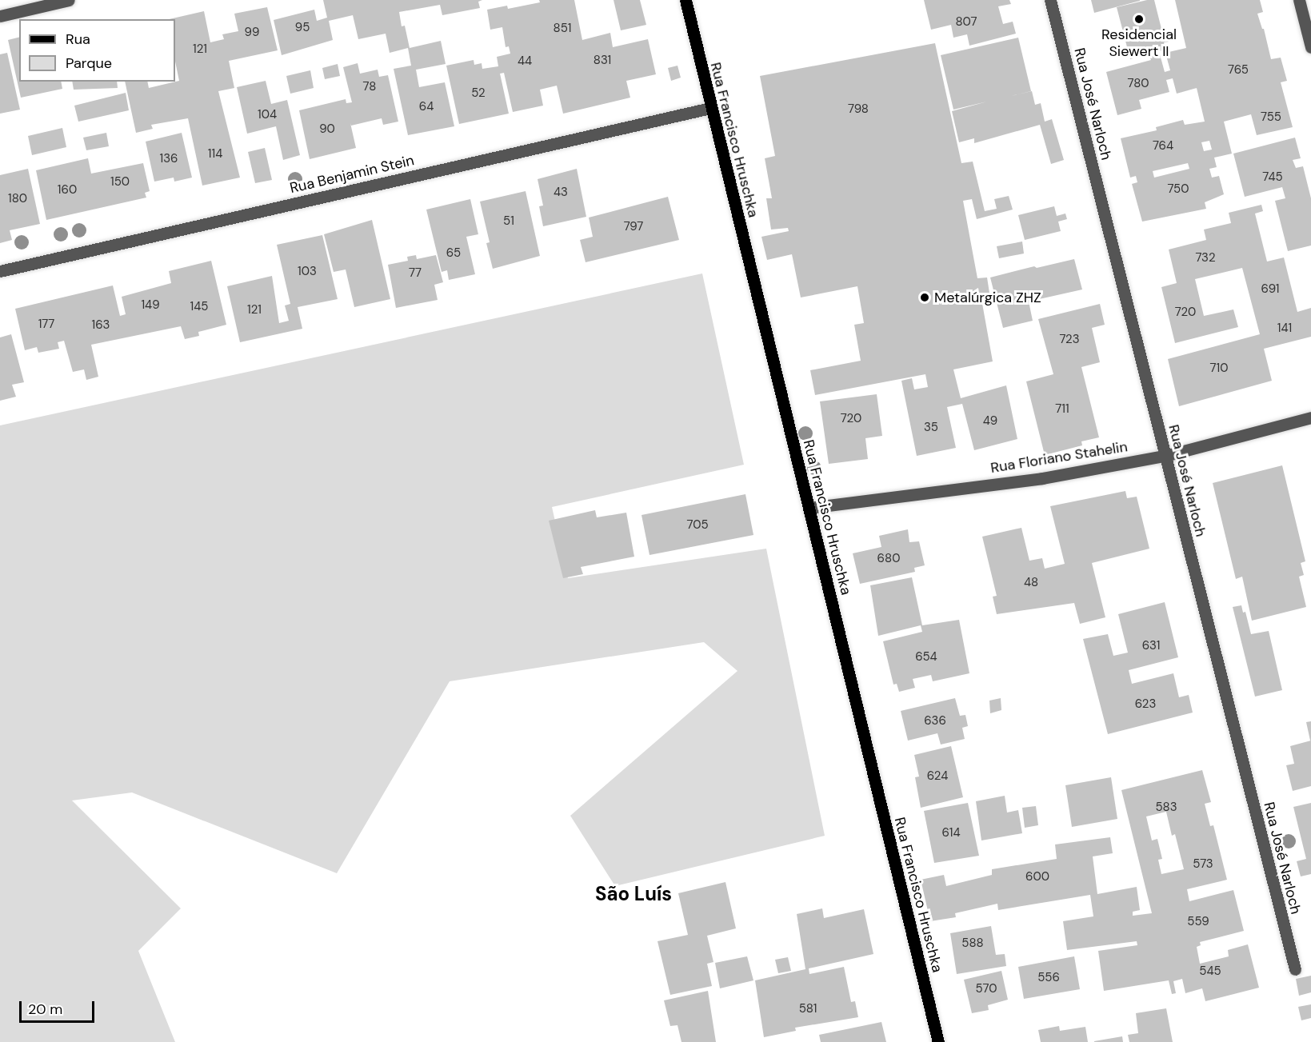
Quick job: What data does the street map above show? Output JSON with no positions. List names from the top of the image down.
{
  "streets": {
    "main road": ["Rua Francisco Hruschka"],
    "street": ["Rua José Narloch", "Rua Benjamin Stein", "Rua Floriano Stahelin"]
  },
  "crossings": [
    ["Rua José Narloch", "Rua Floriano Stahelin"],
    ["Rua Francisco Hruschka", "Rua Benjamin Stein"],
    ["Rua Francisco Hruschka", "Rua Floriano Stahelin"]
  ],
  "districts": ["São Luís"],
  "places": ["Residencial Siewert II", "Metalúrgica ZHZ"],
  "house_numbers": [
    "807",
    "95",
    "851",
    "99",
    "121",
    "831",
    "44",
    "765",
    "780",
    "78",
    "52",
    "64",
    "798",
    "104",
    "755",
    "90",
    "764",
    "114",
    "136",
    "745",
    "150",
    "750",
    "160",
    "43",
    "180",
    "51",
    "797",
    "65",
    "732",
    "103",
    "77",
    "691",
    "149",
    "145",
    "121",
    "720",
    "177",
    "163",
    "141",
    "723",
    "710",
    "711",
    "720",
    "49",
    "35",
    "705",
    "680",
    "48",
    "631",
    "654",
    "623",
    "636",
    "624",
    "583",
    "614",
    "573",
    "600",
    "559",
    "588",
    "545",
    "556",
    "570",
    "581"
  ],
  "legend": ["Rua", "Parque"],
  "scale_bar": "20 m"
}
